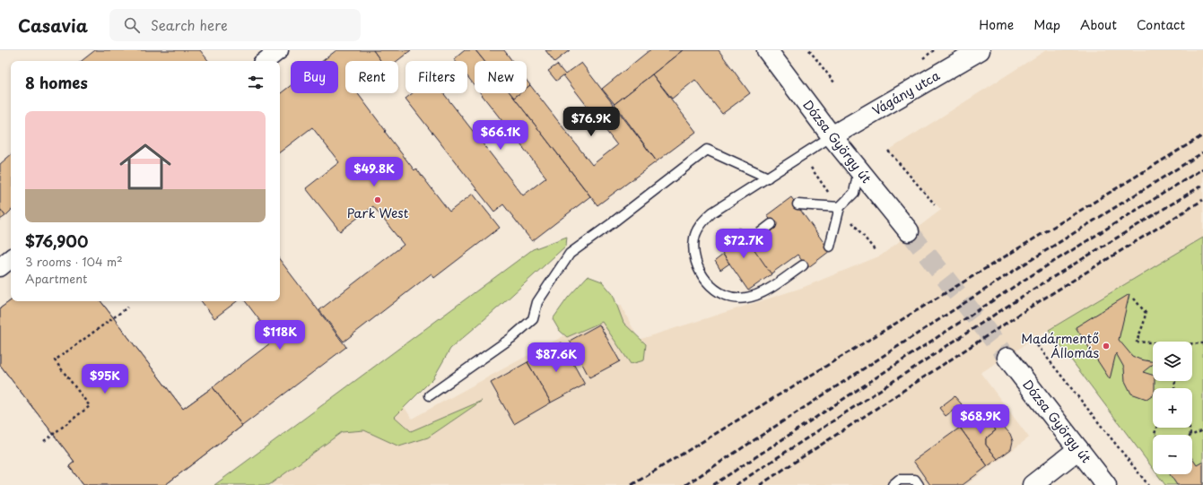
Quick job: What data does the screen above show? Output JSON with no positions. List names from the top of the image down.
{
  "streets": {
    "main road": ["Vágány utca", "Dózsa György út"]
  },
  "crossings": [
    ["Vágány utca", "Dózsa György út"]
  ],
  "places": ["Park West", "Madármentő Állomás"],
  "page": {
    "header": "Casavia",
    "search": "Search here",
    "nav": [
      "Home",
      "Map",
      "About",
      "Contact"
    ],
    "chip": [
      "Buy",
      "Rent",
      "Filters",
      "New"
    ],
    "heading": "8 homes",
    "list": [
      {
        "name": "$76,900",
        "note": "3 rooms · 104 m² · Apartment"
      }
    ],
    "price": [
      "$76.9K",
      "$66.1K",
      "$49.8K",
      "$72.7K",
      "$118K",
      "$87.6K",
      "$95K",
      "$68.9K"
    ],
    "map_buttons": ["+", "−"]
  }
}
